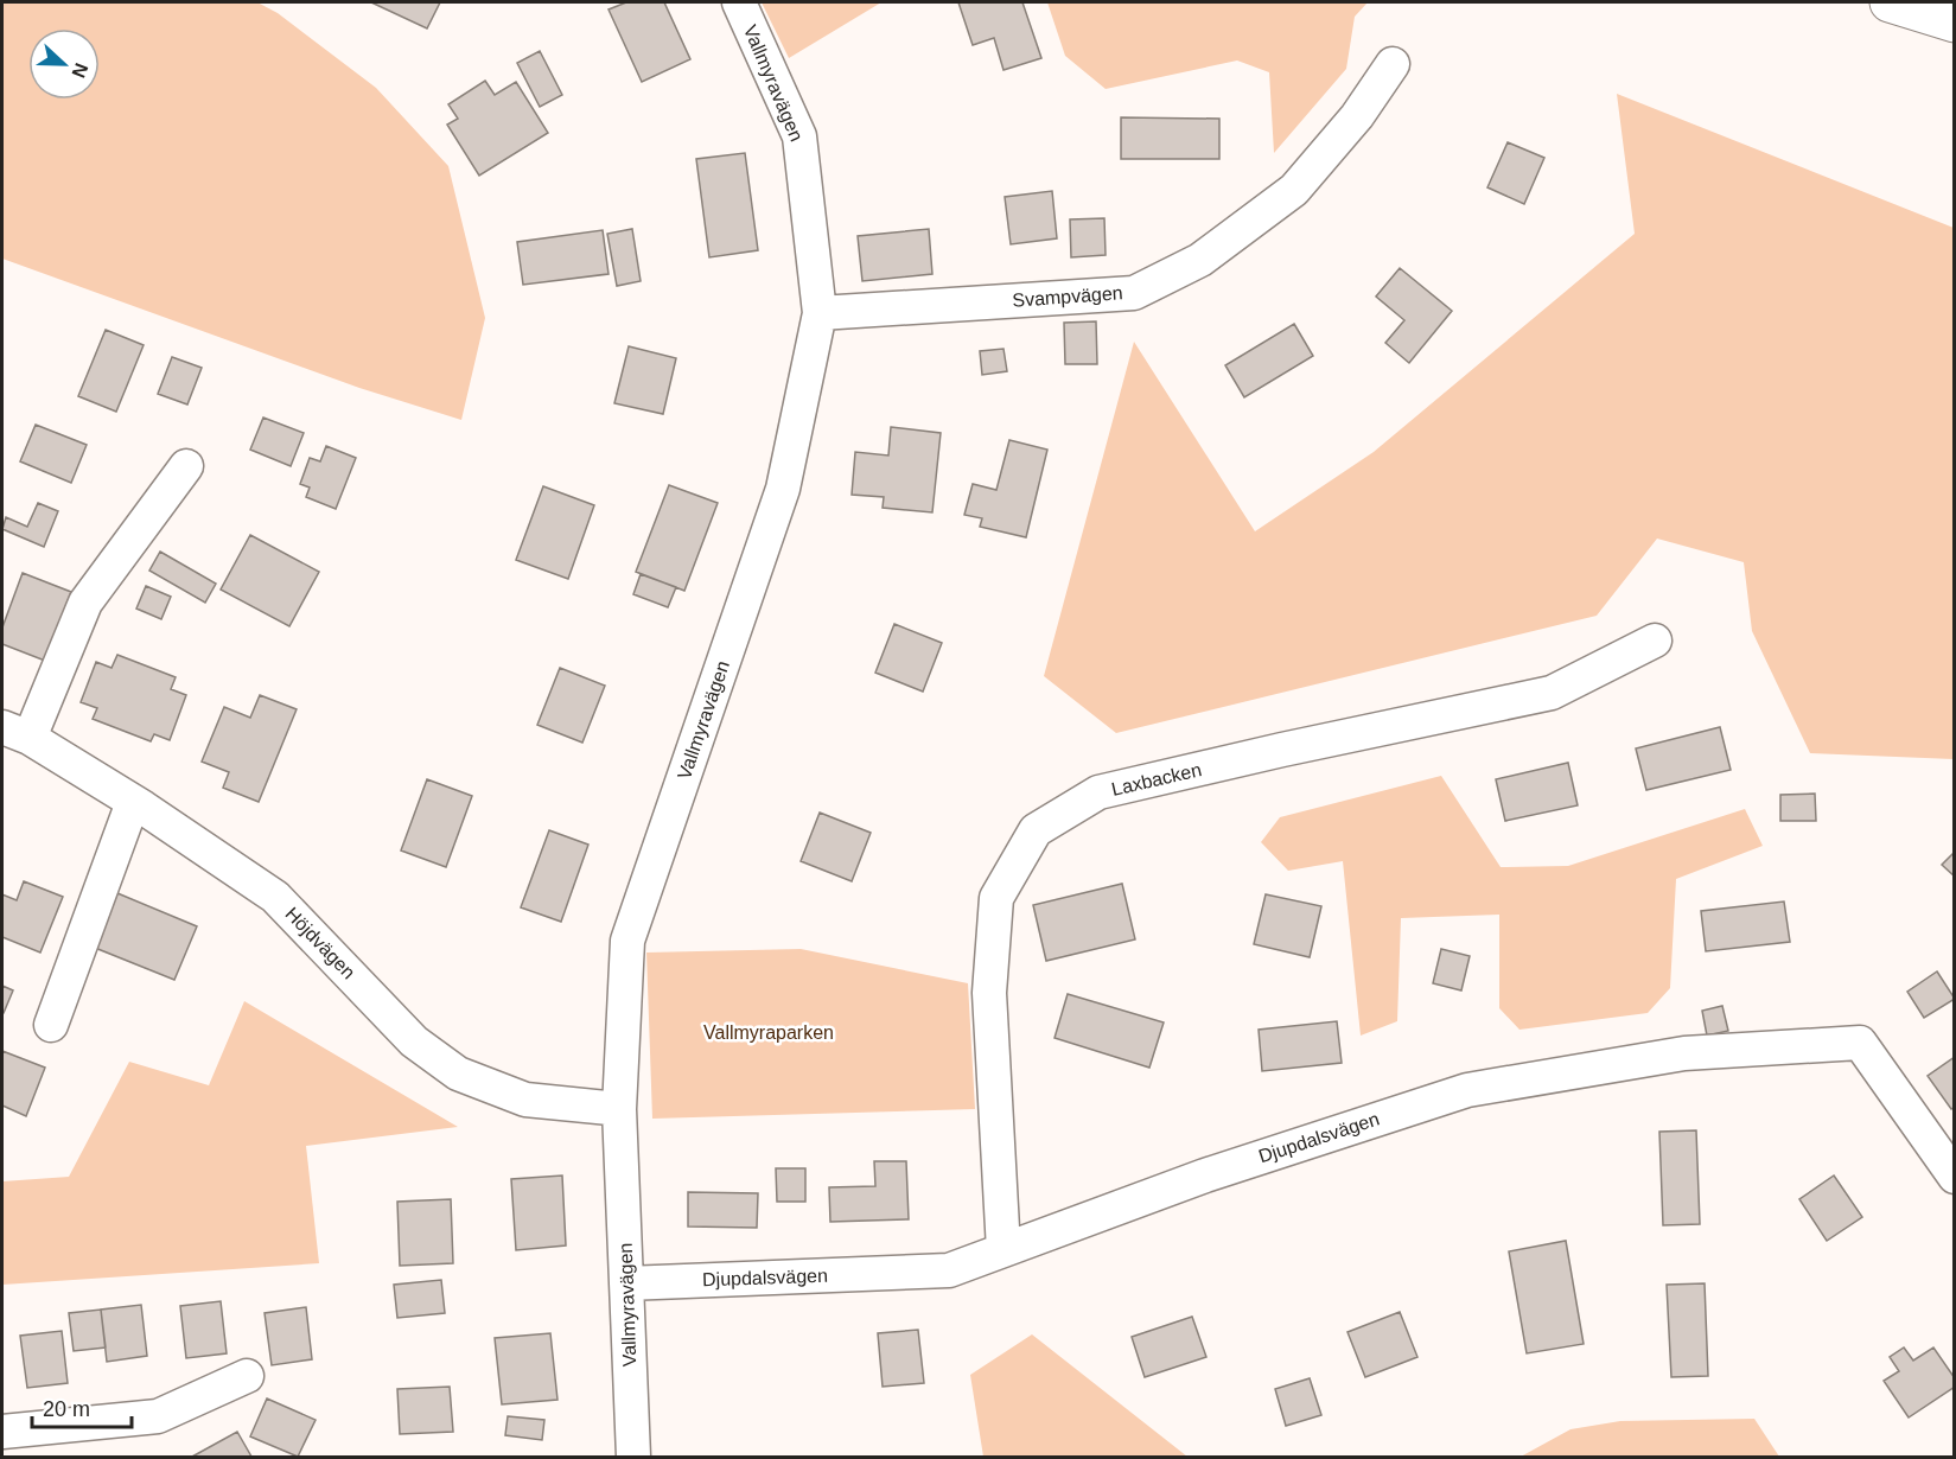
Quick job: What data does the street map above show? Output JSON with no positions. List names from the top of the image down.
{
  "streets": {
    "street": [
      "Vallmyravägen",
      "Svampvägen",
      "Laxbacken",
      "Höjdvägen",
      "Djupdalsvägen"
    ]
  },
  "crossings": [
    ["Vallmyravägen", "Svampvägen"],
    ["Vallmyravägen", "Höjdvägen"],
    ["Vallmyravägen", "Djupdalsvägen"],
    ["Laxbacken", "Djupdalsvägen"]
  ],
  "parks": ["Vallmyraparken"],
  "scale_bar": "20 m",
  "north": "right"
}
